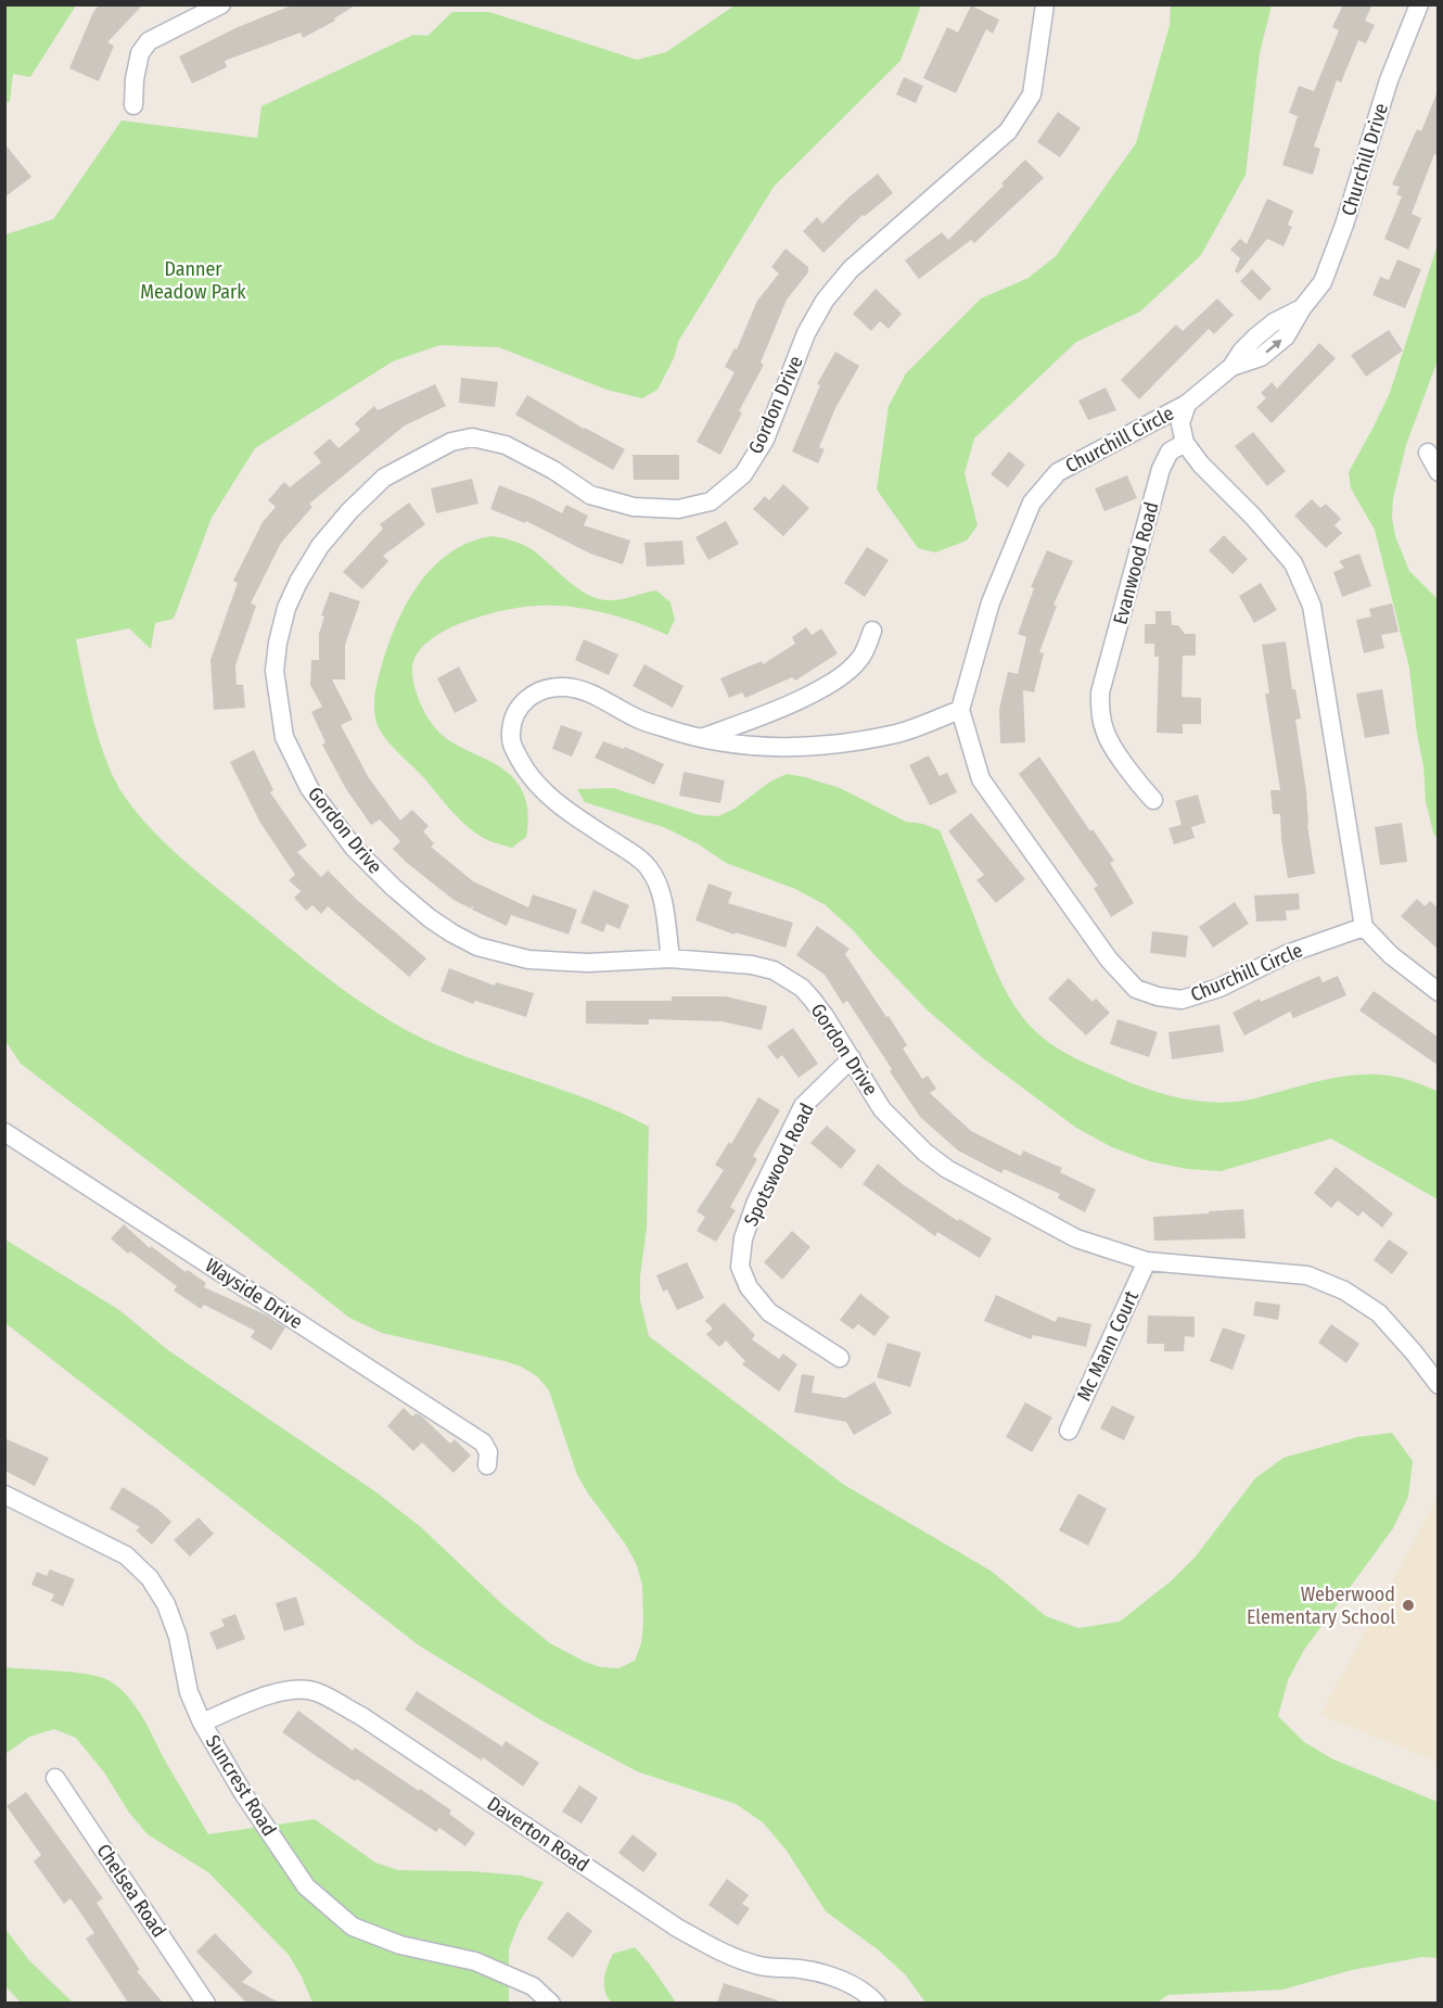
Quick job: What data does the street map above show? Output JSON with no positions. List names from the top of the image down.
{
  "streets": {
    "street": [
      "Churchill Drive",
      "Gordon Drive",
      "Churchill Circle",
      "Evanwood Road",
      "Spotswood Road",
      "Wayside Drive",
      "Mc Mann Court",
      "Suncrest Road",
      "Daverton Road",
      "Chelsea Road"
    ]
  },
  "crossings": [
    ["Churchill Drive", "Churchill Circle"],
    ["Gordon Drive", "Spotswood Road"],
    ["Gordon Drive", "Mc Mann Court"],
    ["Churchill Circle", "Evanwood Road"],
    ["Suncrest Road", "Daverton Road"]
  ],
  "parks": ["Danner Meadow Park"],
  "places": ["Weberwood Elementary School"]
}
